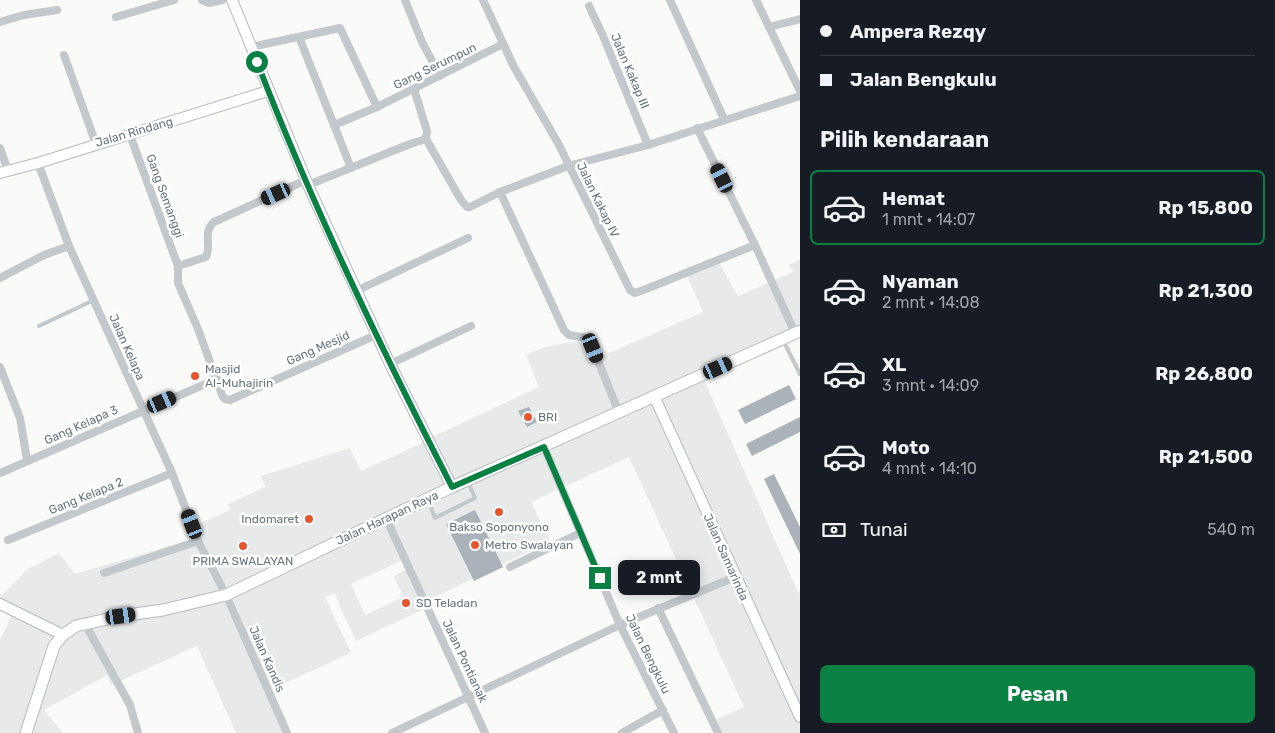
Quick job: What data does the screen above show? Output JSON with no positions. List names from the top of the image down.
{
  "streets": {
    "main road": ["Jalan Harapan Raya"],
    "street": [
      "Gang Serumpun",
      "Jalan Kakap III",
      "Jalan Rindang",
      "Gang Semanggi",
      "Jalan Kakap IV",
      "Jalan Kelapa",
      "Gang Mesjid",
      "Gang Kelapa 3",
      "Gang Kelapa 2",
      "Jalan Samarinda",
      "Jalan Bengkulu",
      "Jalan Kandis",
      "Jalan Pontianak"
    ]
  },
  "crossings": [
    ["Gang Serumpun", "Jalan Kakap IV"],
    ["Jalan Rindang", "Gang Semanggi"],
    ["Jalan Rindang", "Jalan Kelapa"],
    ["Gang Semanggi", "Gang Mesjid"],
    ["Jalan Kelapa", "Gang Kelapa 3"],
    ["Jalan Kelapa", "Gang Kelapa 2"],
    ["Jalan Kelapa", "Jalan Harapan Raya"],
    ["Jalan Kelapa", "Jalan Kandis"],
    ["Jalan Harapan Raya", "Jalan Samarinda"],
    ["Jalan Harapan Raya", "Jalan Bengkulu"],
    ["Jalan Harapan Raya", "Jalan Kandis"],
    ["Jalan Harapan Raya", "Jalan Pontianak"]
  ],
  "places": [
    "Masjid Al-Muhajirin",
    "BRI",
    "Bakso Soponyono",
    "Indomaret",
    "Metro Swalayan",
    "PRIMA SWALAYAN",
    "SD Teladan"
  ],
  "page": {
    "banner": ["Ampera Rezqy", "Jalan Bengkulu"],
    "heading": "Pilih kendaraan",
    "list": [
      {
        "name": "Hemat",
        "note": "1 mnt · 14:07",
        "value": "Rp 15,800"
      },
      {
        "name": "Nyaman",
        "note": "2 mnt · 14:08",
        "value": "Rp 21,300"
      },
      {
        "name": "XL",
        "note": "3 mnt · 14:09",
        "value": "Rp 26,800"
      },
      {
        "name": "Moto",
        "note": "4 mnt · 14:10",
        "value": "Rp 21,500"
      }
    ],
    "pay": ["Tunai", "540 m"],
    "bubble": "2 mnt",
    "buttons": "Pesan"
  }
}
